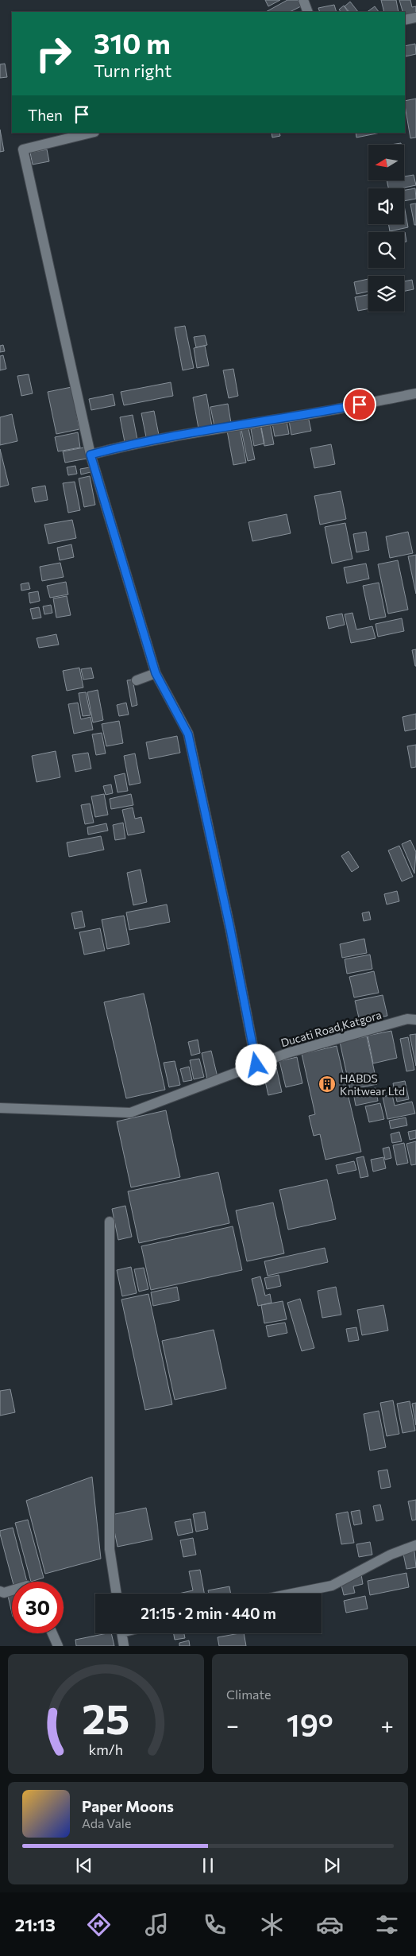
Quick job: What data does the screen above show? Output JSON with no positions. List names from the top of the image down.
{
  "streets": {
    "street": ["Ducati Road,Katgora"]
  },
  "places": {
    "building": ["HABDS Knitwear Ltd"]
  },
  "north": "left",
  "page": {
    "turn": ["310 m", "Turn right"],
    "then": "Then",
    "limit": "30",
    "trip": "21:15 · 2 min · 440 m",
    "tile": "Climate",
    "heat": ["−", "19°", "+"],
    "song": ["Paper Moons", "Ada Vale"],
    "tabs": "21:13",
    "gauge": ["25", "km/h"]
  }
}
